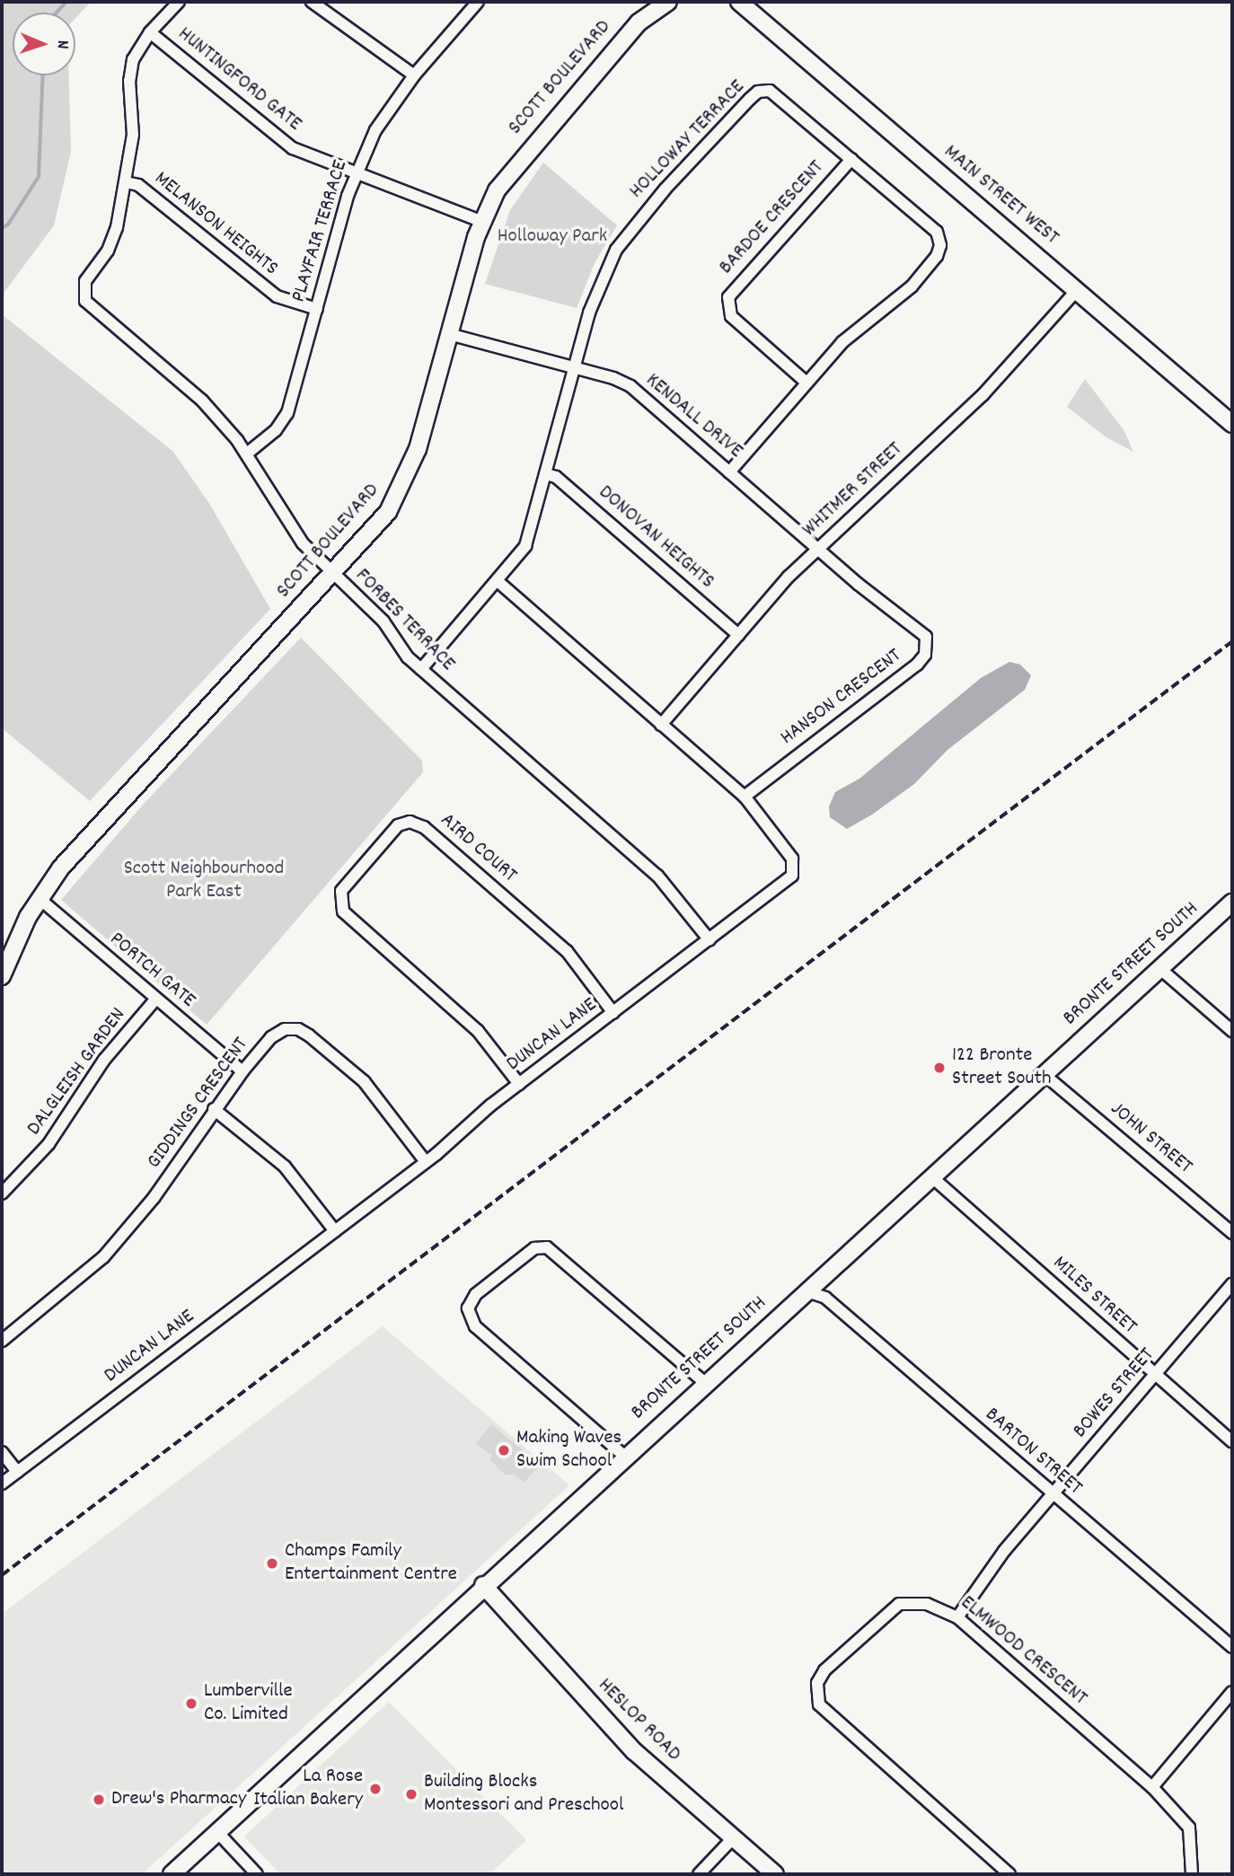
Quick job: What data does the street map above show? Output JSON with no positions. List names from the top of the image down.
{
  "streets": {
    "main road": [
      "SCOTT BOULEVARD",
      "MAIN STREET WEST",
      "BRONTE STREET SOUTH",
      "HESLOP ROAD"
    ],
    "street": [
      "HUNTINGFORD GATE",
      "HOLLOWAY TERRACE",
      "BARDOE CRESCENT",
      "MELANSON HEIGHTS",
      "PLAYFAIR TERRACE",
      "KENDALL DRIVE",
      "WHITMER STREET",
      "DONOVAN HEIGHTS",
      "FORBES TERRACE",
      "HANSON CRESCENT",
      "AIRD COURT",
      "PORTCH GATE",
      "DUNCAN LANE",
      "DALGLEISH GARDEN",
      "GIDDINGS CRESCENT",
      "JOHN STREET",
      "MILES STREET",
      "BOWES STREET",
      "BARTON STREET",
      "ELMWOOD CRESCENT"
    ]
  },
  "crossings": [
    ["SCOTT BOULEVARD", "HUNTINGFORD GATE"],
    ["SCOTT BOULEVARD", "KENDALL DRIVE"],
    ["SCOTT BOULEVARD", "FORBES TERRACE"],
    ["SCOTT BOULEVARD", "PORTCH GATE"],
    ["HUNTINGFORD GATE", "PLAYFAIR TERRACE"],
    ["HUNTINGFORD GATE", "FORBES TERRACE"],
    ["HOLLOWAY TERRACE", "BARDOE CRESCENT"],
    ["HOLLOWAY TERRACE", "KENDALL DRIVE"],
    ["HOLLOWAY TERRACE", "DONOVAN HEIGHTS"],
    ["HOLLOWAY TERRACE", "FORBES TERRACE"],
    ["HOLLOWAY TERRACE", "DUNCAN LANE"],
    ["MAIN STREET WEST", "WHITMER STREET"],
    ["MELANSON HEIGHTS", "PLAYFAIR TERRACE"],
    ["MELANSON HEIGHTS", "FORBES TERRACE"],
    ["PLAYFAIR TERRACE", "FORBES TERRACE"],
    ["KENDALL DRIVE", "WHITMER STREET"],
    ["KENDALL DRIVE", "HANSON CRESCENT"],
    ["WHITMER STREET", "DONOVAN HEIGHTS"],
    ["WHITMER STREET", "HANSON CRESCENT"],
    ["WHITMER STREET", "DUNCAN LANE"],
    ["FORBES TERRACE", "DUNCAN LANE"],
    ["HANSON CRESCENT", "DUNCAN LANE"],
    ["AIRD COURT", "DUNCAN LANE"],
    ["BRONTE STREET SOUTH", "JOHN STREET"],
    ["BRONTE STREET SOUTH", "MILES STREET"],
    ["BRONTE STREET SOUTH", "BARTON STREET"],
    ["BRONTE STREET SOUTH", "HESLOP ROAD"],
    ["PORTCH GATE", "DALGLEISH GARDEN"],
    ["PORTCH GATE", "GIDDINGS CRESCENT"],
    ["DUNCAN LANE", "GIDDINGS CRESCENT"],
    ["MILES STREET", "BOWES STREET"],
    ["BOWES STREET", "BARTON STREET"],
    ["BOWES STREET", "ELMWOOD CRESCENT"]
  ],
  "parks": ["Holloway Park", "Scott Neighbourhood Park East"],
  "places": [
    "122 Bronte Street South",
    "Making Waves Swim School",
    "Champs Family Entertainment Centre",
    "Lumberville Co. Limited",
    "La Rose Italian Bakery",
    "Building Blocks Montessori and Preschool",
    "Drew's Pharmacy"
  ],
  "north": "right"
}
